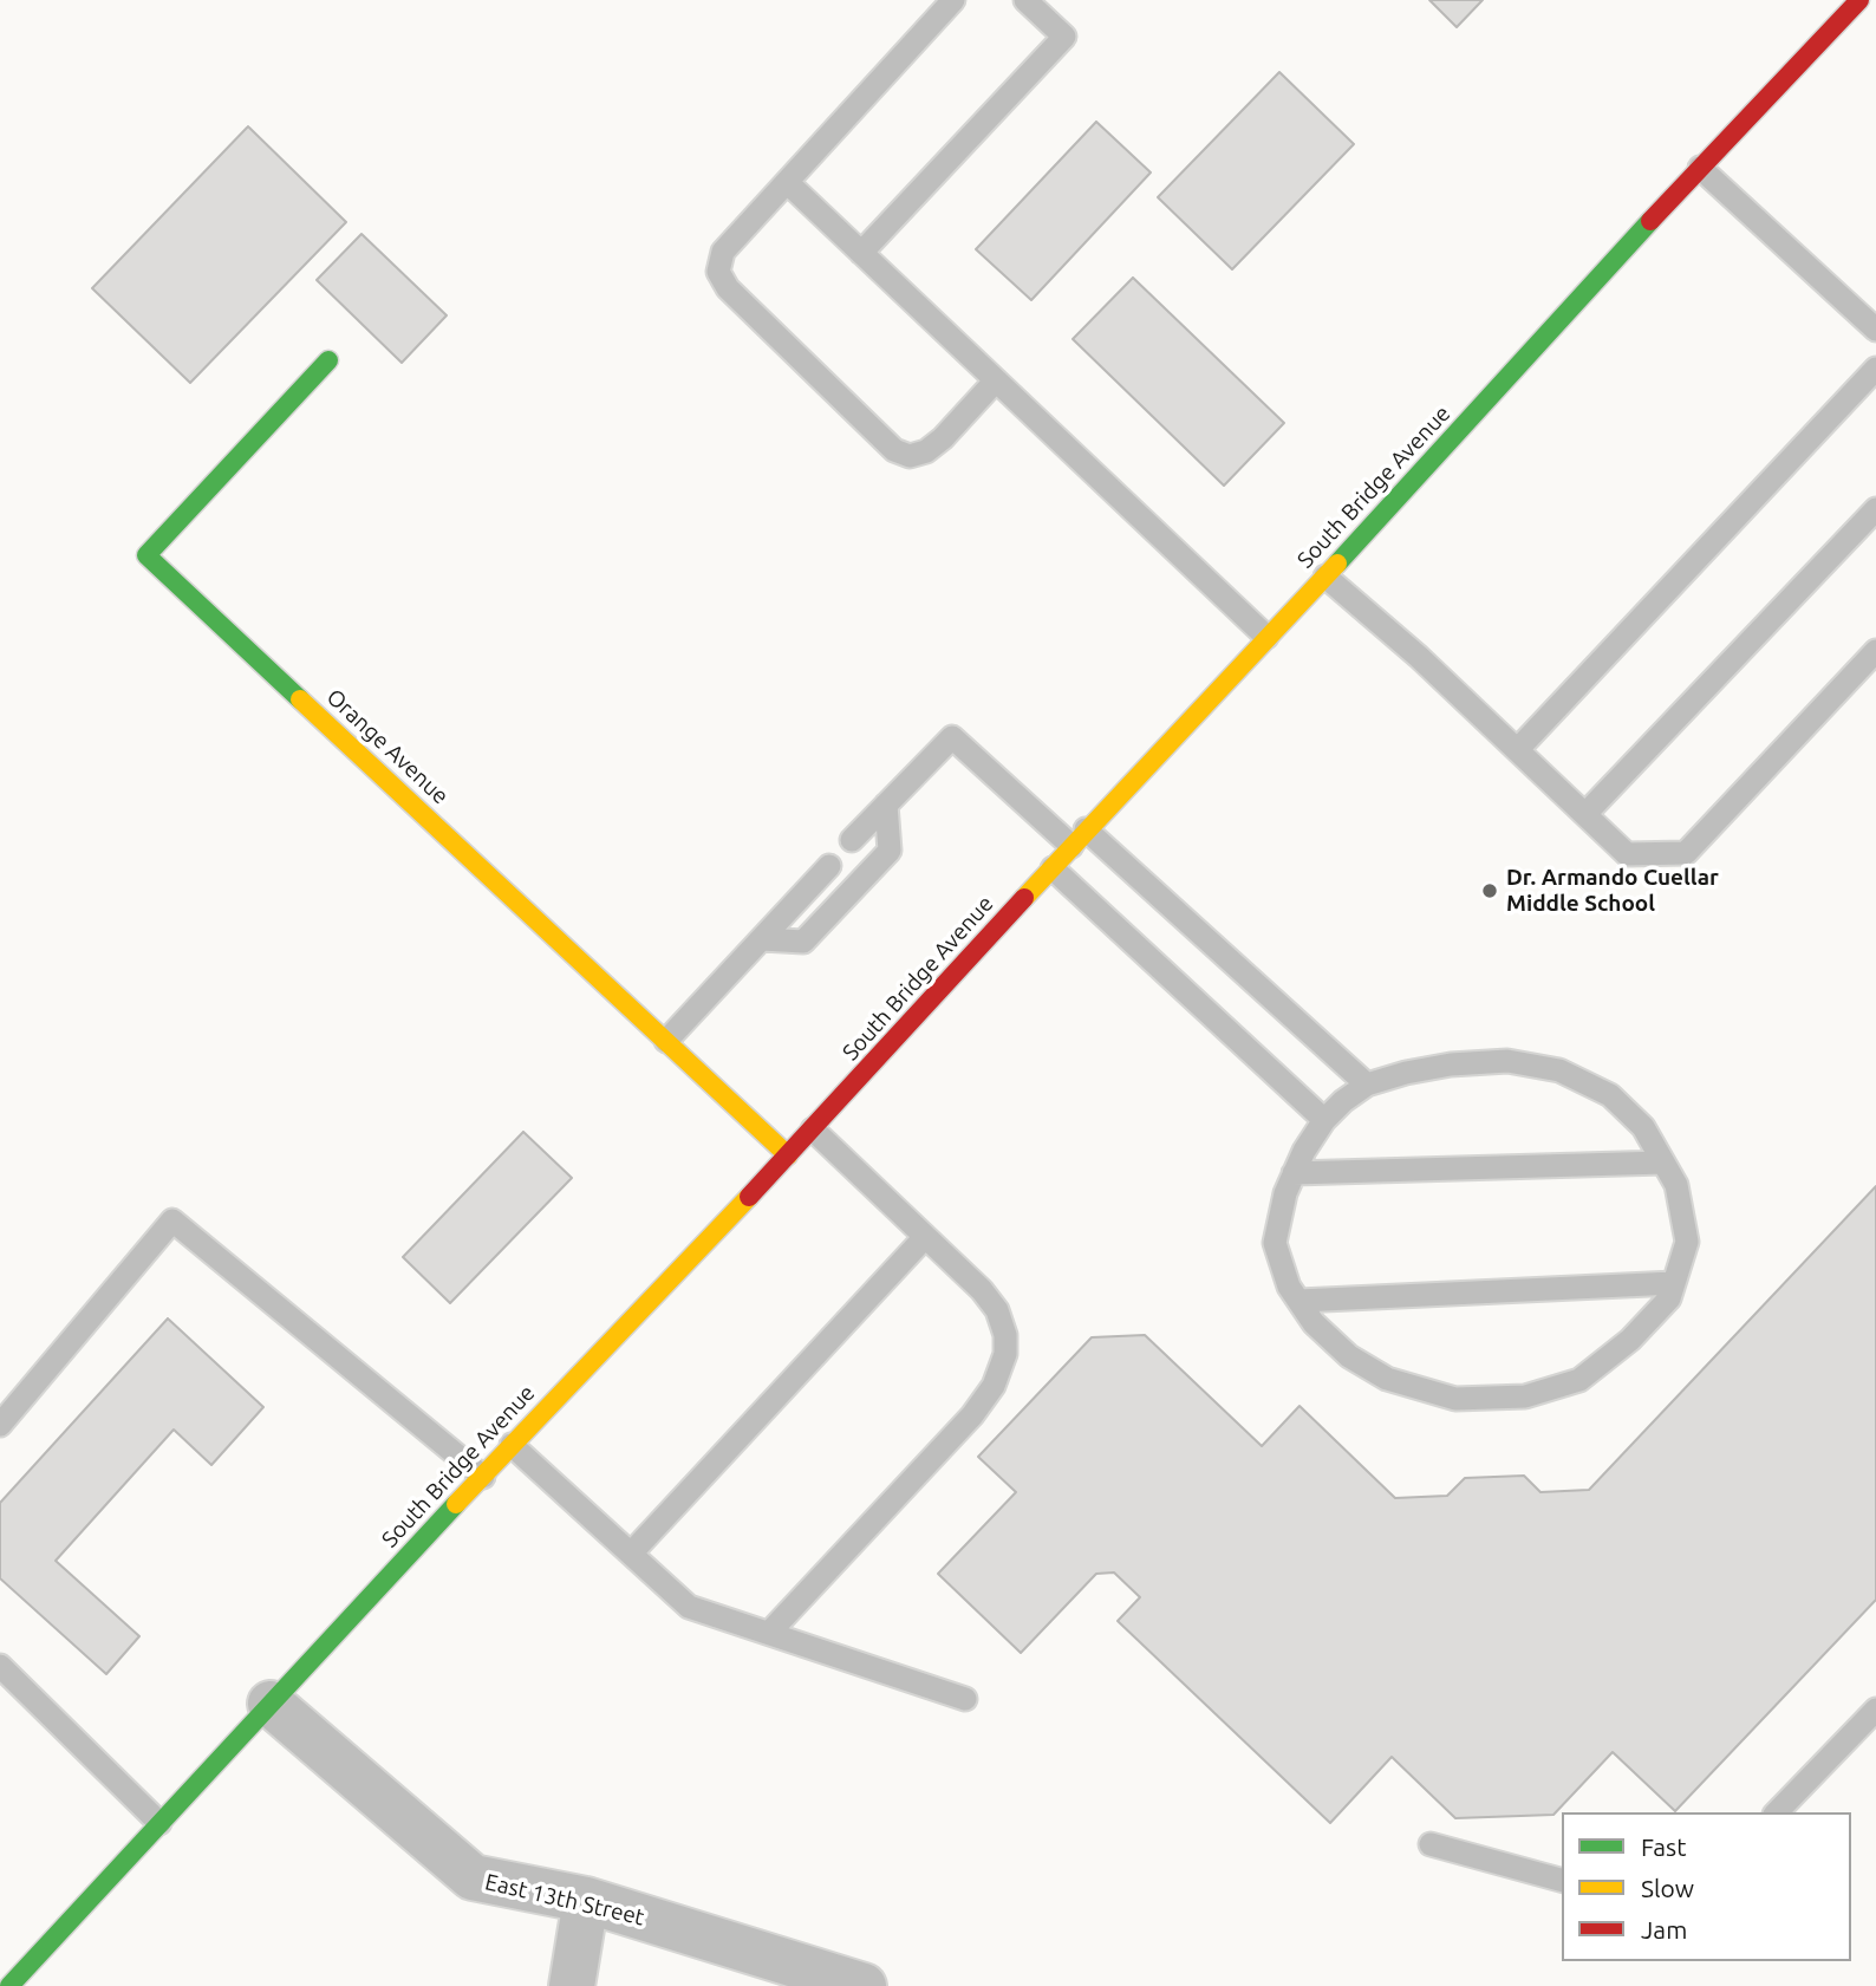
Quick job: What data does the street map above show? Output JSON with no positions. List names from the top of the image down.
{
  "streets": {
    "street": ["South Bridge Avenue", "Orange Avenue", "East 13th Street"]
  },
  "crossings": [
    ["South Bridge Avenue", "Orange Avenue"],
    ["South Bridge Avenue", "East 13th Street"]
  ],
  "places": ["Dr. Armando Cuellar Middle School"],
  "legend": ["Fast", "Slow", "Jam"]
}
